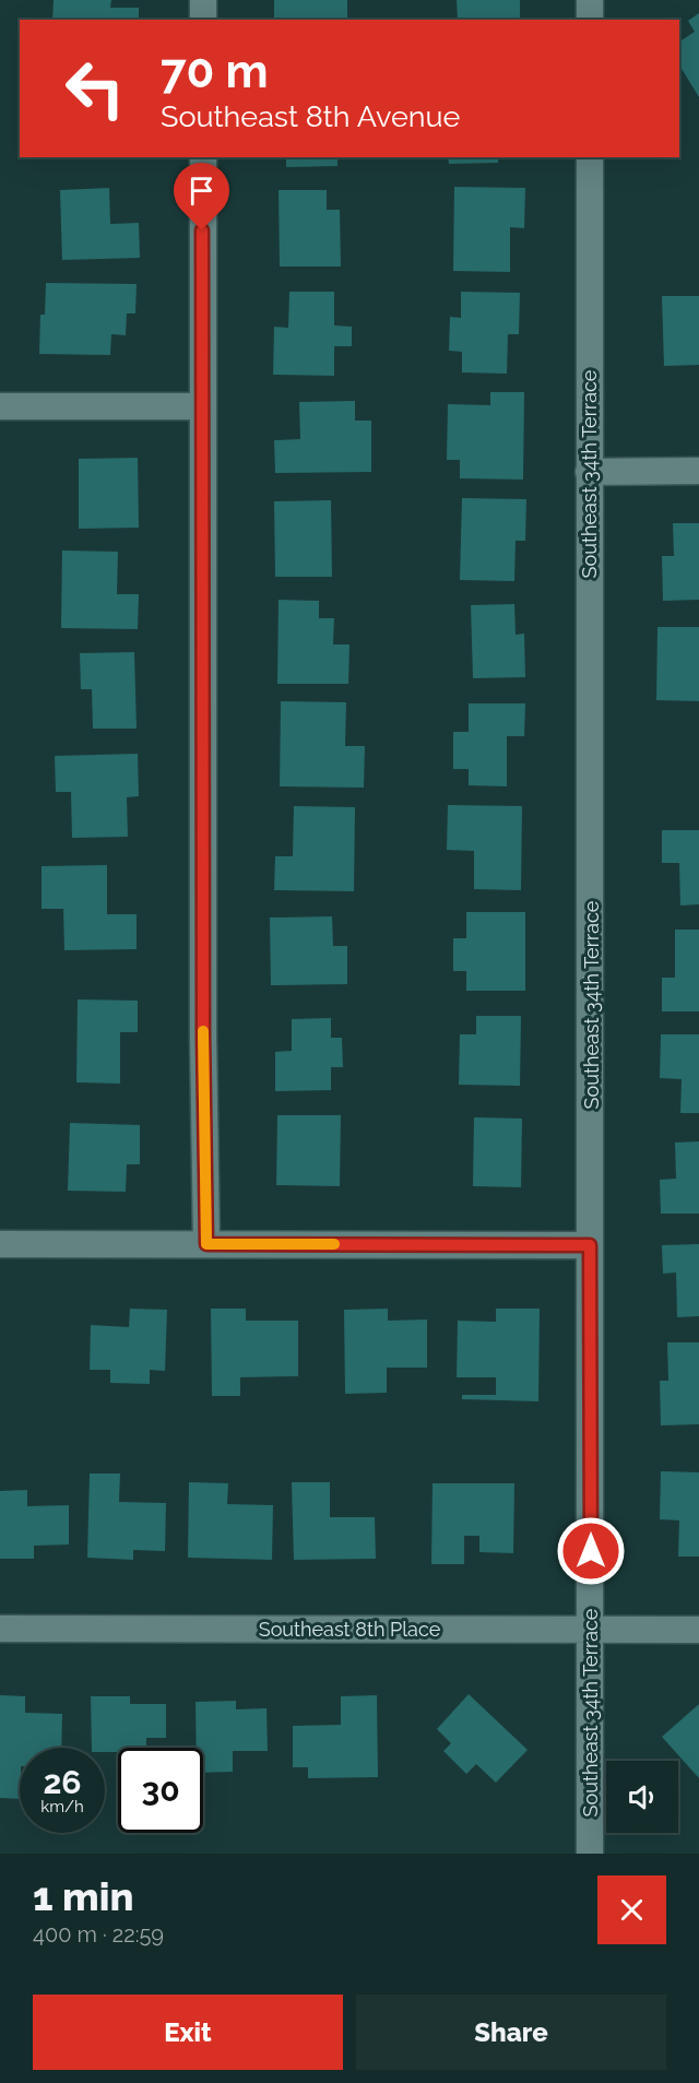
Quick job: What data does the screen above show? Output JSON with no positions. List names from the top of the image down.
{
  "streets": {
    "street": ["Southeast 34th Terrace", "Southeast 8th Place"]
  },
  "crossings": [
    ["Southeast 34th Terrace", "Southeast 8th Place"]
  ],
  "page": {
    "turn": ["70 m", "Southeast 8th Avenue"],
    "speed": "26 km/h",
    "limit": "30",
    "heading": ["1 min", "400 m · 22:59"],
    "buttons": ["Exit", "Share"]
  }
}
